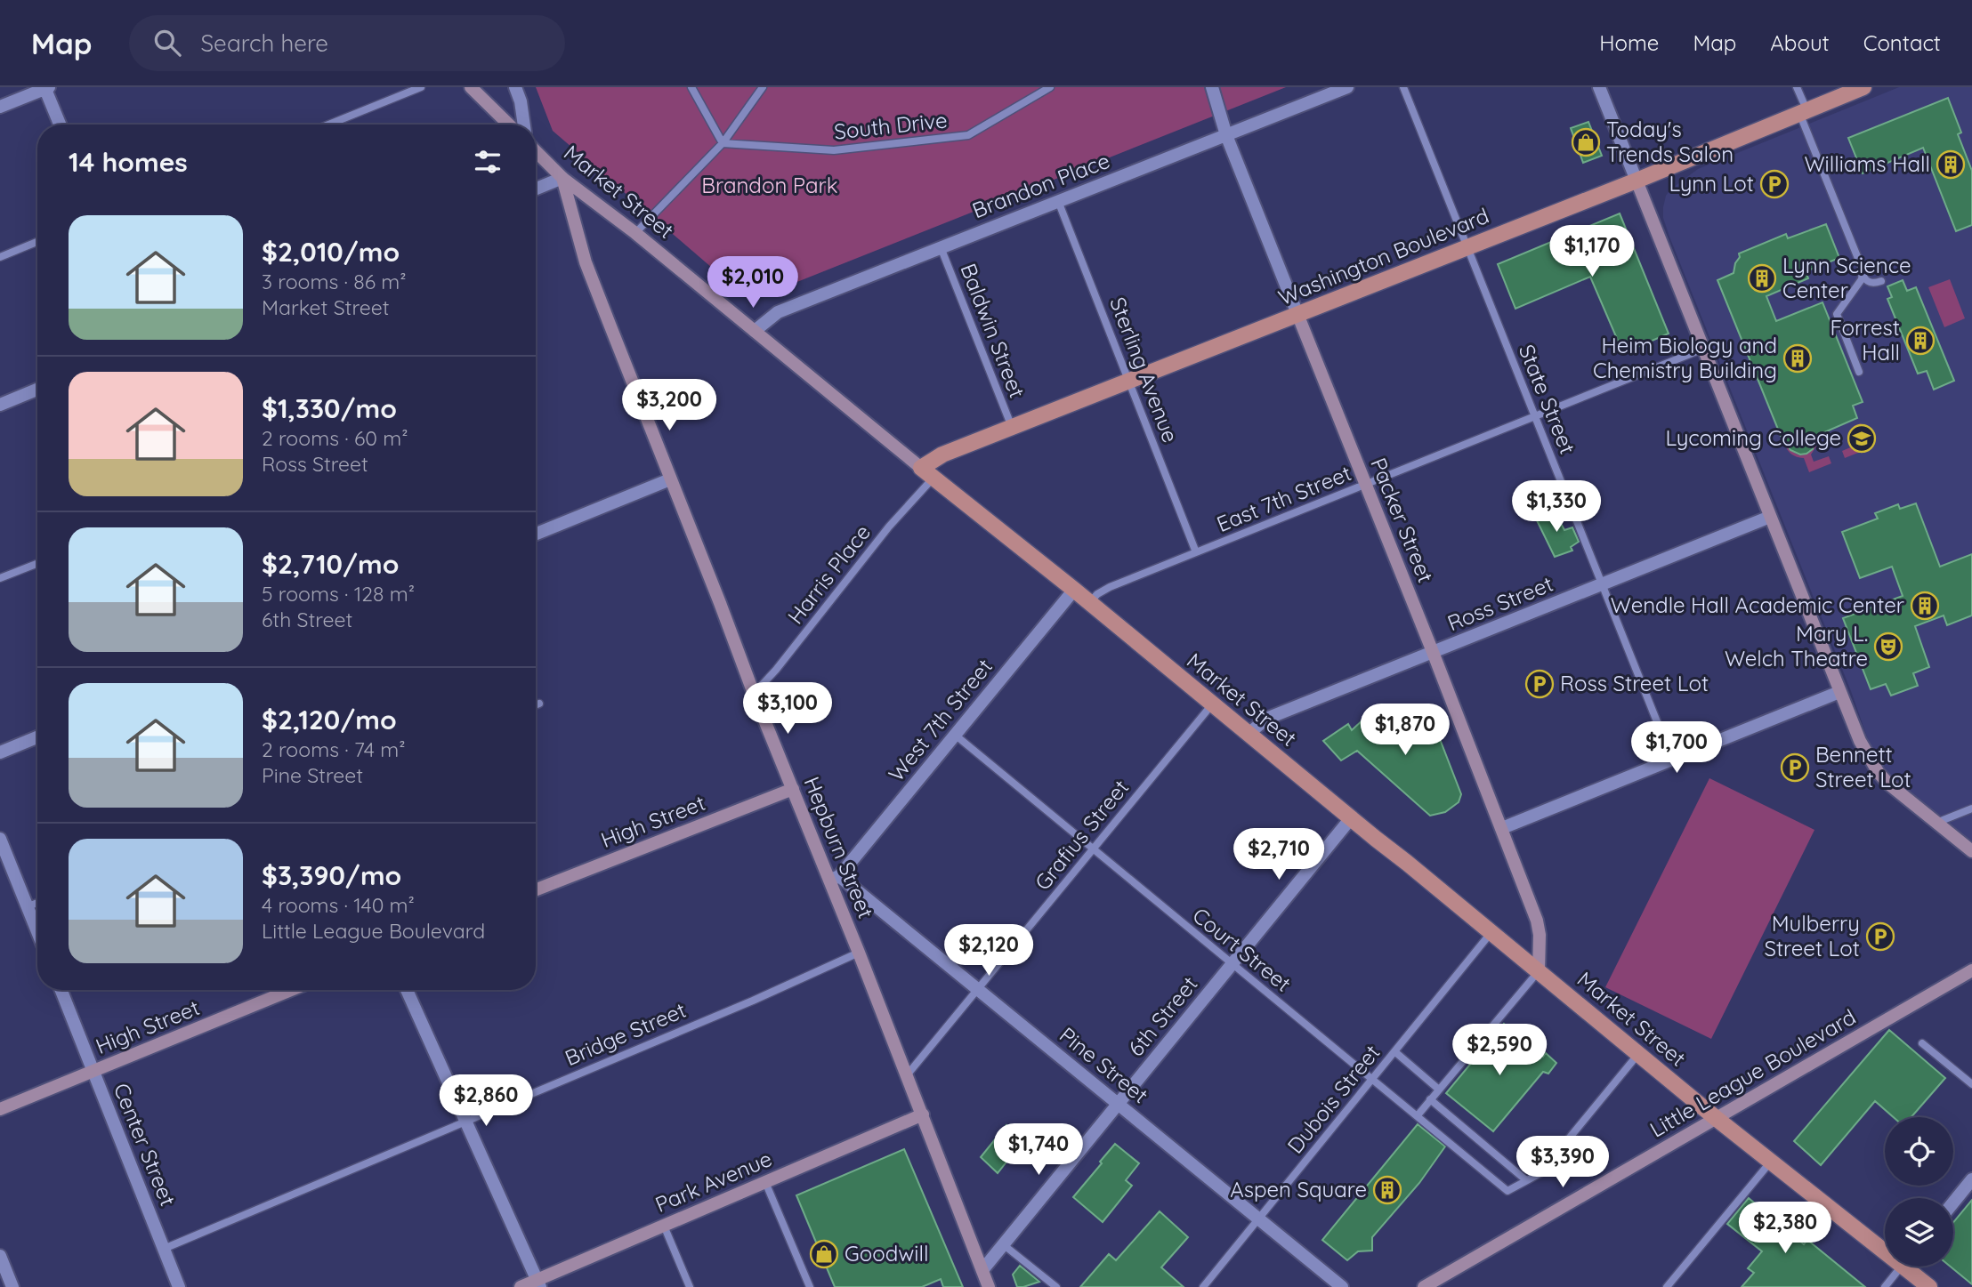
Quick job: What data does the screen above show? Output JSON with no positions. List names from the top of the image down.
{
  "streets": {
    "main road": ["Market Street", "Washington Boulevard"],
    "street": [
      "Brandon Place",
      "Packer Street",
      "Ross Street",
      "West 7th Street",
      "High Street",
      "Hepburn Street",
      "6th Street",
      "Pine Street",
      "Little League Boulevard",
      "Center Street",
      "Park Avenue"
    ],
    "lane": [
      "South Drive",
      "Baldwin Street",
      "Sterling Avenue",
      "State Street",
      "East 7th Street",
      "Harris Place",
      "Grafius Street",
      "Court Street",
      "Bridge Street",
      "Dubois Street"
    ]
  },
  "crossings": [
    ["Brandon Place", "Market Street"],
    ["Brandon Place", "Baldwin Street"],
    ["Brandon Place", "Sterling Avenue"],
    ["Brandon Place", "Packer Street"],
    ["Market Street", "Washington Boulevard"],
    ["Market Street", "East 7th Street"],
    ["Market Street", "Packer Street"],
    ["Market Street", "Harris Place"],
    ["Market Street", "Ross Street"],
    ["Market Street", "West 7th Street"],
    ["Market Street", "Grafius Street"],
    ["Market Street", "Hepburn Street"],
    ["Market Street", "6th Street"],
    ["Market Street", "Little League Boulevard"],
    ["Market Street", "Dubois Street"],
    ["Washington Boulevard", "Baldwin Street"],
    ["Washington Boulevard", "Sterling Avenue"],
    ["Washington Boulevard", "State Street"],
    ["Washington Boulevard", "Packer Street"],
    ["Washington Boulevard", "Harris Place"],
    ["Sterling Avenue", "East 7th Street"],
    ["State Street", "East 7th Street"],
    ["State Street", "Ross Street"],
    ["East 7th Street", "Packer Street"],
    ["Packer Street", "Ross Street"],
    ["Harris Place", "Hepburn Street"],
    ["West 7th Street", "Hepburn Street"],
    ["West 7th Street", "Court Street"],
    ["West 7th Street", "Pine Street"],
    ["High Street", "Hepburn Street"],
    ["High Street", "Center Street"],
    ["Grafius Street", "Hepburn Street"],
    ["Grafius Street", "Court Street"],
    ["Grafius Street", "Pine Street"],
    ["Hepburn Street", "6th Street"],
    ["Hepburn Street", "Bridge Street"],
    ["Hepburn Street", "Pine Street"],
    ["Hepburn Street", "Park Avenue"],
    ["Court Street", "6th Street"],
    ["Court Street", "Dubois Street"],
    ["6th Street", "Pine Street"],
    ["Bridge Street", "Center Street"],
    ["Pine Street", "Dubois Street"]
  ],
  "parks": ["Brandon Park"],
  "places": {
    "shop": ["Today's Trends Salon", "Goodwill"],
    "building": [
      "Williams Hall",
      "Lynn Science Center",
      "Forrest Hall",
      "Heim Biology and Chemistry Building",
      "Wendle Hall Academic Center",
      "Aspen Square"
    ],
    "parking": [
      "Lynn Lot",
      "Ross Street Lot",
      "Bennett Street Lot",
      "Mulberry Street Lot"
    ],
    "school or university": ["Lycoming College"],
    "theatre": ["Mary L. Welch Theatre"]
  },
  "page": {
    "header": "Map",
    "search": "Search here",
    "nav": [
      "Home",
      "Map",
      "About",
      "Contact"
    ],
    "heading": "14 homes",
    "list": [
      {
        "name": "$2,010/mo",
        "note": "3 rooms · 86 m² · Market Street"
      },
      {
        "name": "$1,330/mo",
        "note": "2 rooms · 60 m² · Ross Street"
      },
      {
        "name": "$2,710/mo",
        "note": "5 rooms · 128 m² · 6th Street"
      },
      {
        "name": "$2,120/mo",
        "note": "2 rooms · 74 m² · Pine Street"
      },
      {
        "name": "$3,390/mo",
        "note": "4 rooms · 140 m² · Little League Boulevard"
      }
    ],
    "price": [
      "$1,170",
      "$2,010",
      "$3,200",
      "$1,330",
      "$3,100",
      "$1,870",
      "$1,700",
      "$2,710",
      "$2,120",
      "$2,590",
      "$2,860",
      "$1,740",
      "$3,390",
      "$2,380"
    ]
  }
}
